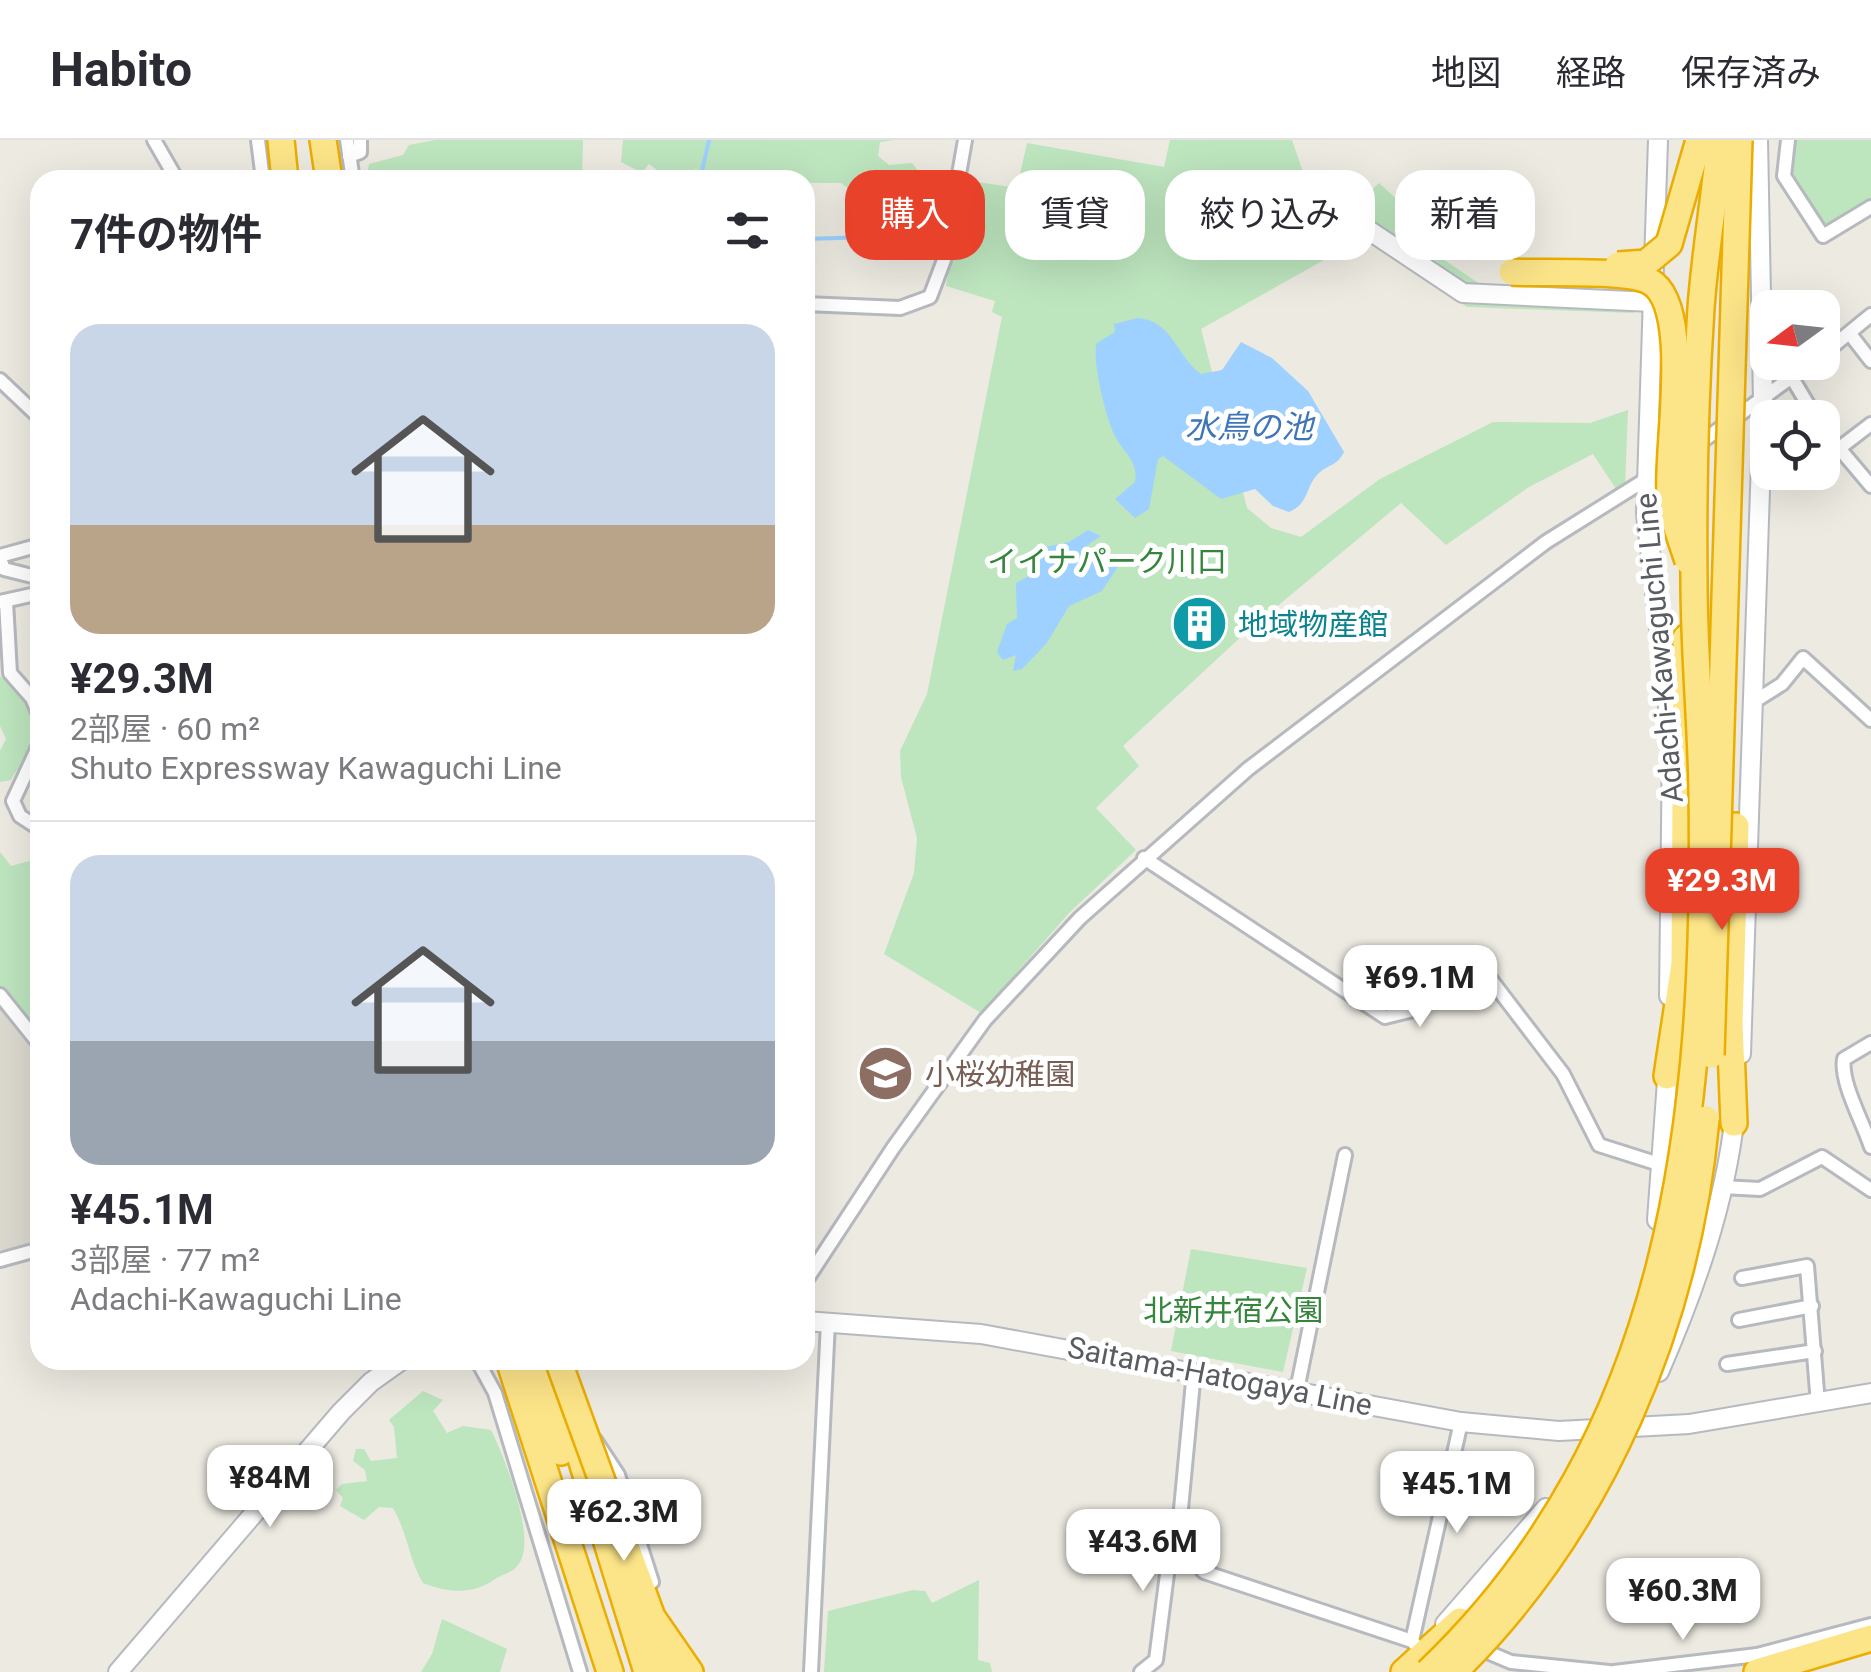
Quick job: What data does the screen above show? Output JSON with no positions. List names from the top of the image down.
{
  "streets": {
    "main road": ["Adachi-Kawaguchi Line", "Saitama-Hatogaya Line"]
  },
  "crossings": [
    ["Adachi-Kawaguchi Line", "Saitama-Hatogaya Line"]
  ],
  "water": ["水鳥の池"],
  "parks": ["イイナパーク川口", "北新井宿公園"],
  "places": {
    "building": ["地域物産館"],
    "school or university": ["小桜幼稚園"]
  },
  "north": "left",
  "page": {
    "header": "Habito",
    "nav": ["地図", "経路", "保存済み"],
    "chip": [
      "購入",
      "賃貸",
      "絞り込み",
      "新着"
    ],
    "heading": "7件の物件",
    "list": [
      {
        "name": "¥29.3M",
        "note": "2部屋 · 60 m² · Shuto Expressway Kawaguchi Line"
      },
      {
        "name": "¥45.1M",
        "note": "3部屋 · 77 m² · Adachi-Kawaguchi Line"
      }
    ],
    "price": [
      "¥29.3M",
      "¥69.1M",
      "¥84M",
      "¥45.1M",
      "¥62.3M",
      "¥43.6M",
      "¥60.3M"
    ]
  }
}
